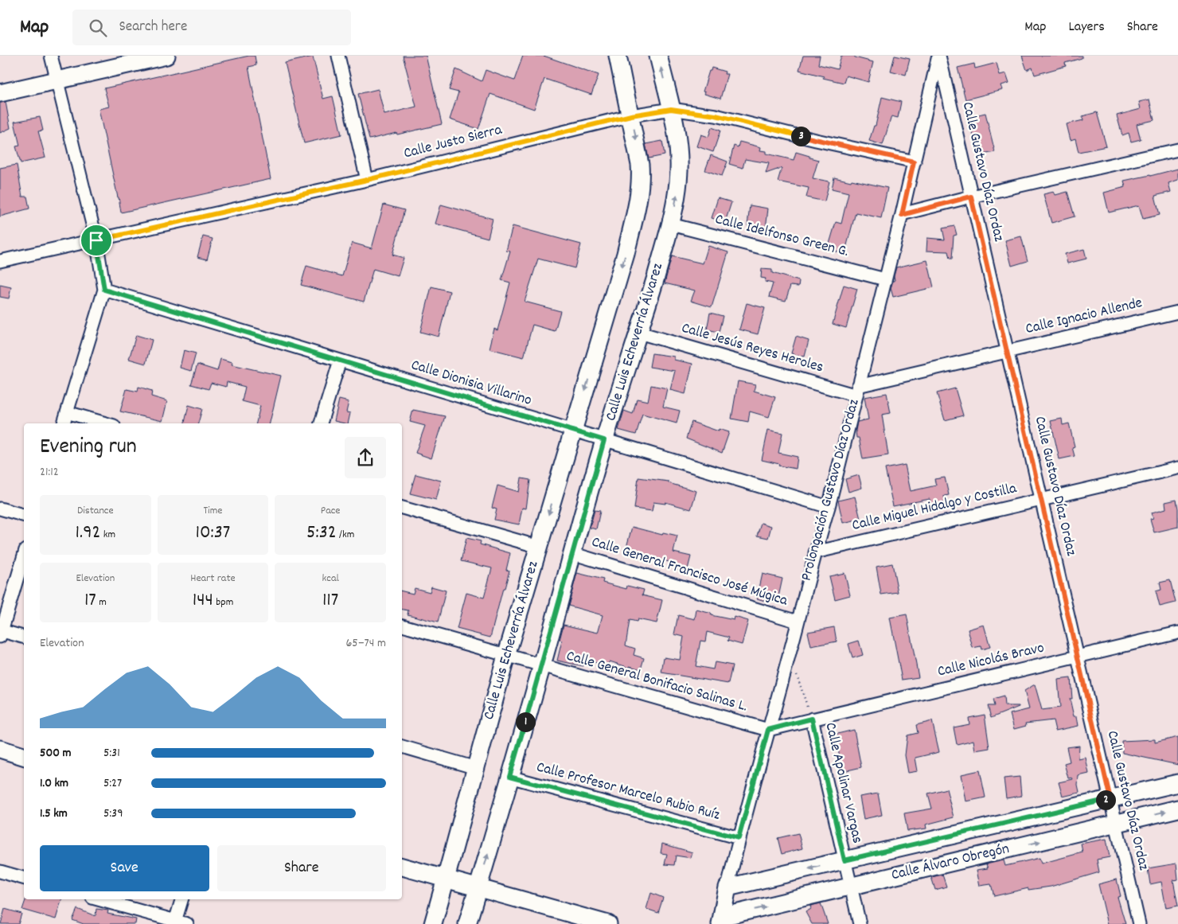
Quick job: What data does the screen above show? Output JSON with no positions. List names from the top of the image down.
{
  "streets": {
    "street": [
      "Calle Justo Sierra",
      "Calle Gustavo Díaz Ordaz",
      "Calle Idelfonso Green G.",
      "Calle Ignacio Allende",
      "Calle Luis Echeverría Álvarez",
      "Calle Jesús Reyes Heroles",
      "Calle Dionisia Villarino",
      "Prolongación Gustavo Díaz Ordaz",
      "Calle Miguel Hidalgo y Costilla",
      "Calle General Francisco José Múgica",
      "Calle Nicolás Bravo",
      "Calle General Bonifacio Salinas L.",
      "Calle Apolinar Vargas",
      "Calle Profesor Marcelo Rubio Ruíz",
      "Calle Álvaro Obregón"
    ]
  },
  "crossings": [
    ["Calle Justo Sierra", "Calle Luis Echeverría Álvarez"],
    ["Calle Justo Sierra", "Prolongación Gustavo Díaz Ordaz"],
    ["Calle Gustavo Díaz Ordaz", "Calle Ignacio Allende"],
    ["Calle Gustavo Díaz Ordaz", "Prolongación Gustavo Díaz Ordaz"],
    ["Calle Gustavo Díaz Ordaz", "Calle Miguel Hidalgo y Costilla"],
    ["Calle Gustavo Díaz Ordaz", "Calle Nicolás Bravo"],
    ["Calle Gustavo Díaz Ordaz", "Calle Álvaro Obregón"],
    ["Calle Idelfonso Green G.", "Calle Luis Echeverría Álvarez"],
    ["Calle Idelfonso Green G.", "Prolongación Gustavo Díaz Ordaz"],
    ["Calle Ignacio Allende", "Calle Jesús Reyes Heroles"],
    ["Calle Ignacio Allende", "Prolongación Gustavo Díaz Ordaz"],
    ["Calle Luis Echeverría Álvarez", "Calle Jesús Reyes Heroles"],
    ["Calle Luis Echeverría Álvarez", "Calle Dionisia Villarino"],
    ["Calle Luis Echeverría Álvarez", "Calle General Francisco José Múgica"],
    ["Calle Luis Echeverría Álvarez", "Calle General Bonifacio Salinas L."],
    ["Calle Luis Echeverría Álvarez", "Calle Profesor Marcelo Rubio Ruíz"],
    ["Calle Jesús Reyes Heroles", "Prolongación Gustavo Díaz Ordaz"],
    ["Calle Dionisia Villarino", "Prolongación Gustavo Díaz Ordaz"],
    ["Prolongación Gustavo Díaz Ordaz", "Calle Miguel Hidalgo y Costilla"],
    ["Prolongación Gustavo Díaz Ordaz", "Calle General Francisco José Múgica"],
    ["Prolongación Gustavo Díaz Ordaz", "Calle Nicolás Bravo"],
    ["Prolongación Gustavo Díaz Ordaz", "Calle General Bonifacio Salinas L."],
    ["Prolongación Gustavo Díaz Ordaz", "Calle Profesor Marcelo Rubio Ruíz"],
    ["Prolongación Gustavo Díaz Ordaz", "Calle Álvaro Obregón"],
    ["Calle Nicolás Bravo", "Calle General Bonifacio Salinas L."],
    ["Calle Nicolás Bravo", "Calle Apolinar Vargas"],
    ["Calle Apolinar Vargas", "Calle Álvaro Obregón"]
  ],
  "page": {
    "header": "Map",
    "search": "Search here",
    "nav": ["Map", "Layers", "Share"],
    "pins": ["3", "1", "2"],
    "heading": ["Evening run", "21:12"],
    "stats": [
      ["Distance", "1.92 km"],
      ["Time", "10:37"],
      ["Pace", "5:32 /km"],
      ["Elevation", "17 m"],
      ["Heart rate", "144 bpm"],
      ["kcal", "117"]
    ],
    "chart": ["Elevation", "65–74 m"],
    "list": [
      {
        "name": "500 m",
        "note": "5:31"
      },
      {
        "name": "1.0 km",
        "note": "5:27"
      },
      {
        "name": "1.5 km",
        "note": "5:39"
      }
    ],
    "buttons": ["Save", "Share"]
  }
}
